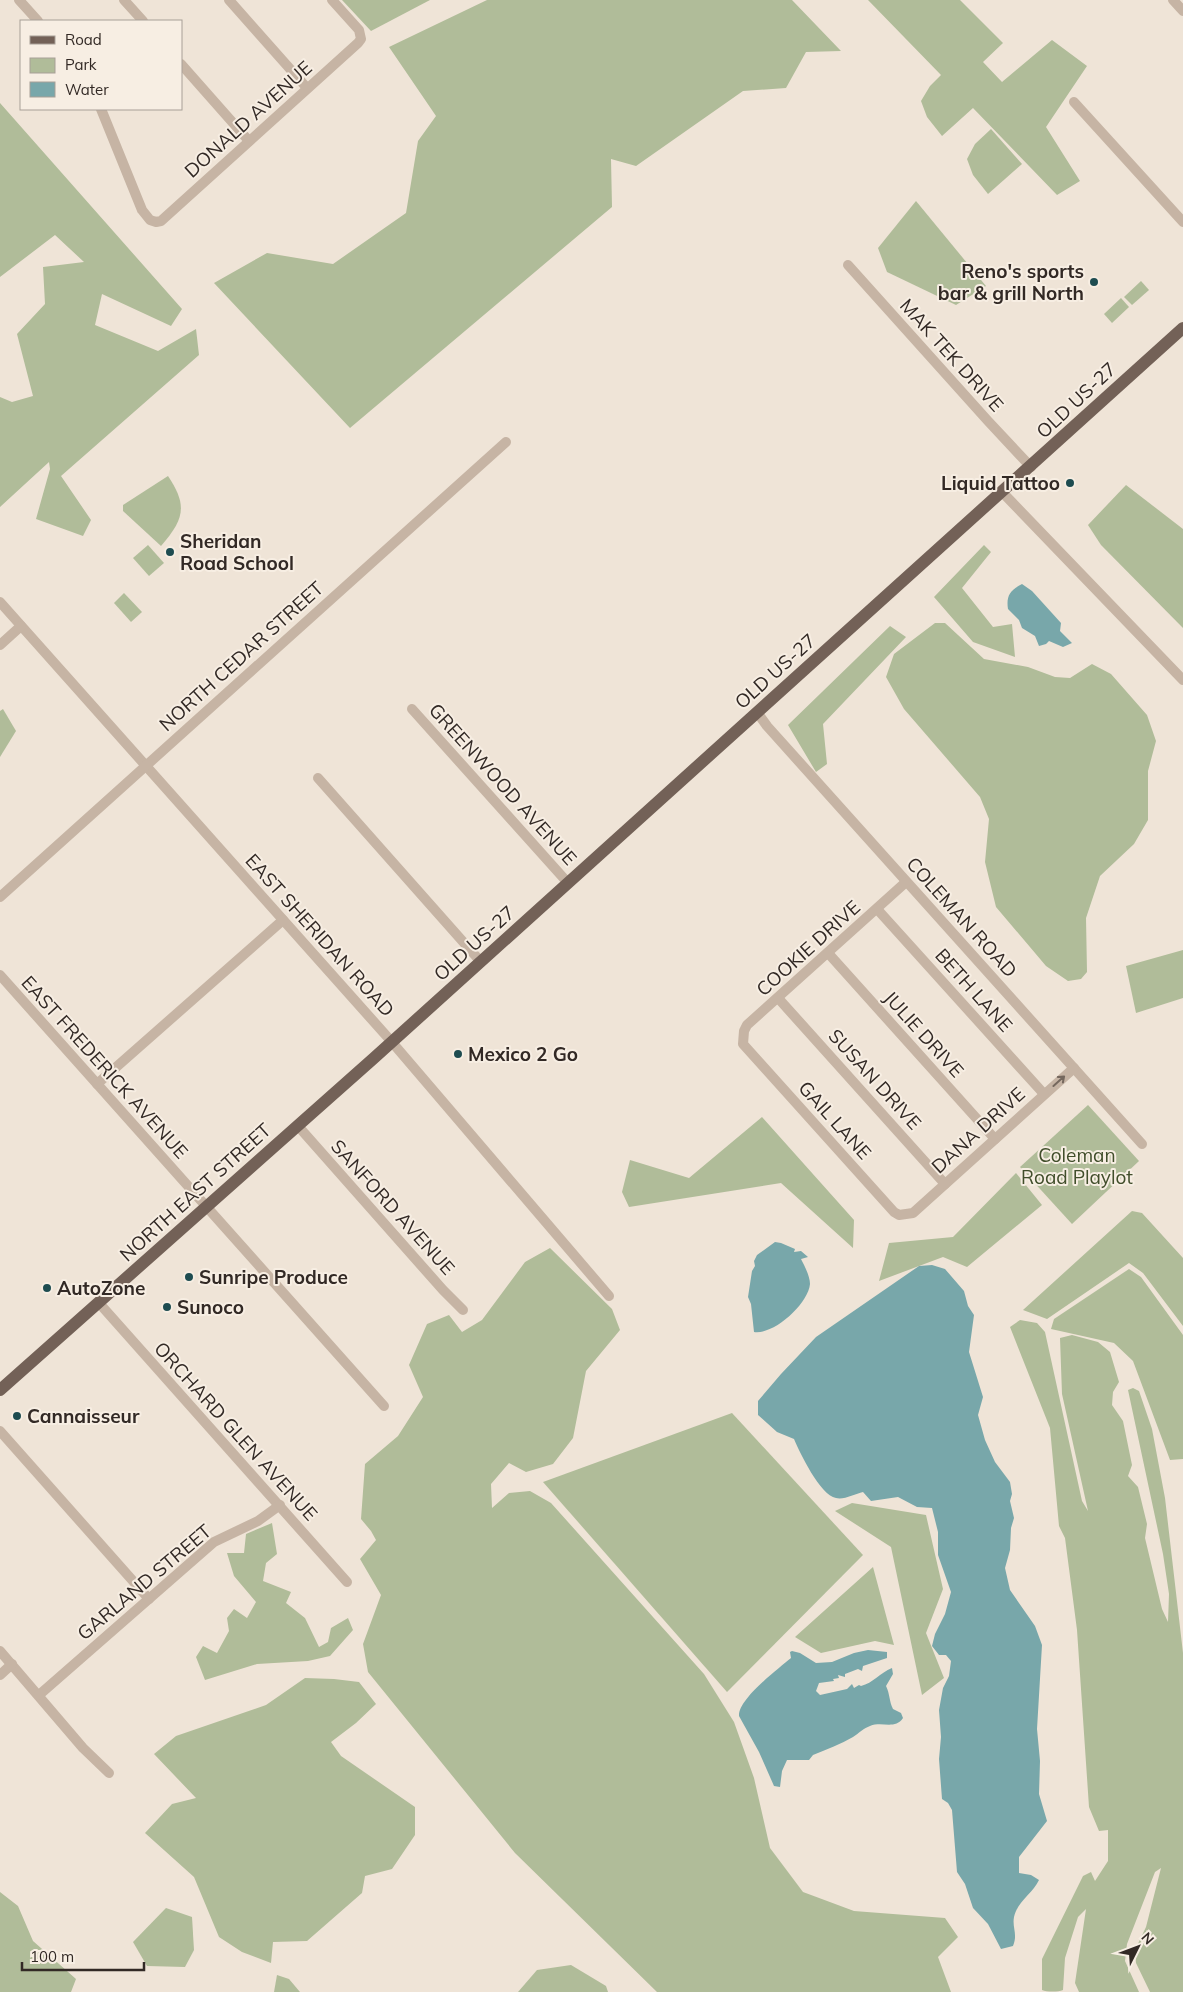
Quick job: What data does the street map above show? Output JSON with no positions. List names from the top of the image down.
{
  "streets": {
    "main road": ["OLD US-27", "NORTH EAST STREET"],
    "street": [
      "DONALD AVENUE",
      "MAK TEK DRIVE",
      "NORTH CEDAR STREET",
      "GREENWOOD AVENUE",
      "COLEMAN ROAD",
      "EAST SHERIDAN ROAD",
      "COOKIE DRIVE",
      "BETH LANE",
      "JULIE DRIVE",
      "EAST FREDERICK AVENUE",
      "SUSAN DRIVE",
      "GAIL LANE",
      "DANA DRIVE",
      "SANFORD AVENUE",
      "ORCHARD GLEN AVENUE",
      "GARLAND STREET"
    ]
  },
  "crossings": [
    ["MAK TEK DRIVE", "OLD US-27"],
    ["OLD US-27", "GREENWOOD AVENUE"],
    ["OLD US-27", "COLEMAN ROAD"],
    ["OLD US-27", "EAST SHERIDAN ROAD"],
    ["OLD US-27", "NORTH EAST STREET"],
    ["NORTH CEDAR STREET", "EAST SHERIDAN ROAD"],
    ["COLEMAN ROAD", "COOKIE DRIVE"],
    ["COLEMAN ROAD", "DANA DRIVE"],
    ["EAST SHERIDAN ROAD", "NORTH EAST STREET"],
    ["COOKIE DRIVE", "BETH LANE"],
    ["COOKIE DRIVE", "JULIE DRIVE"],
    ["COOKIE DRIVE", "SUSAN DRIVE"],
    ["COOKIE DRIVE", "GAIL LANE"],
    ["BETH LANE", "DANA DRIVE"],
    ["JULIE DRIVE", "DANA DRIVE"],
    ["EAST FREDERICK AVENUE", "NORTH EAST STREET"],
    ["SUSAN DRIVE", "DANA DRIVE"],
    ["GAIL LANE", "DANA DRIVE"],
    ["NORTH EAST STREET", "SANFORD AVENUE"],
    ["NORTH EAST STREET", "ORCHARD GLEN AVENUE"],
    ["ORCHARD GLEN AVENUE", "GARLAND STREET"]
  ],
  "parks": ["Coleman Road Playlot"],
  "places": [
    "Reno's sports bar & grill North",
    "Liquid Tattoo",
    "Sheridan Road School",
    "Mexico 2 Go",
    "Sunripe Produce",
    "AutoZone",
    "Sunoco",
    "Cannaisseur"
  ],
  "legend": ["Road", "Park", "Water"],
  "scale_bar": "100 m",
  "north": "top right"
}
